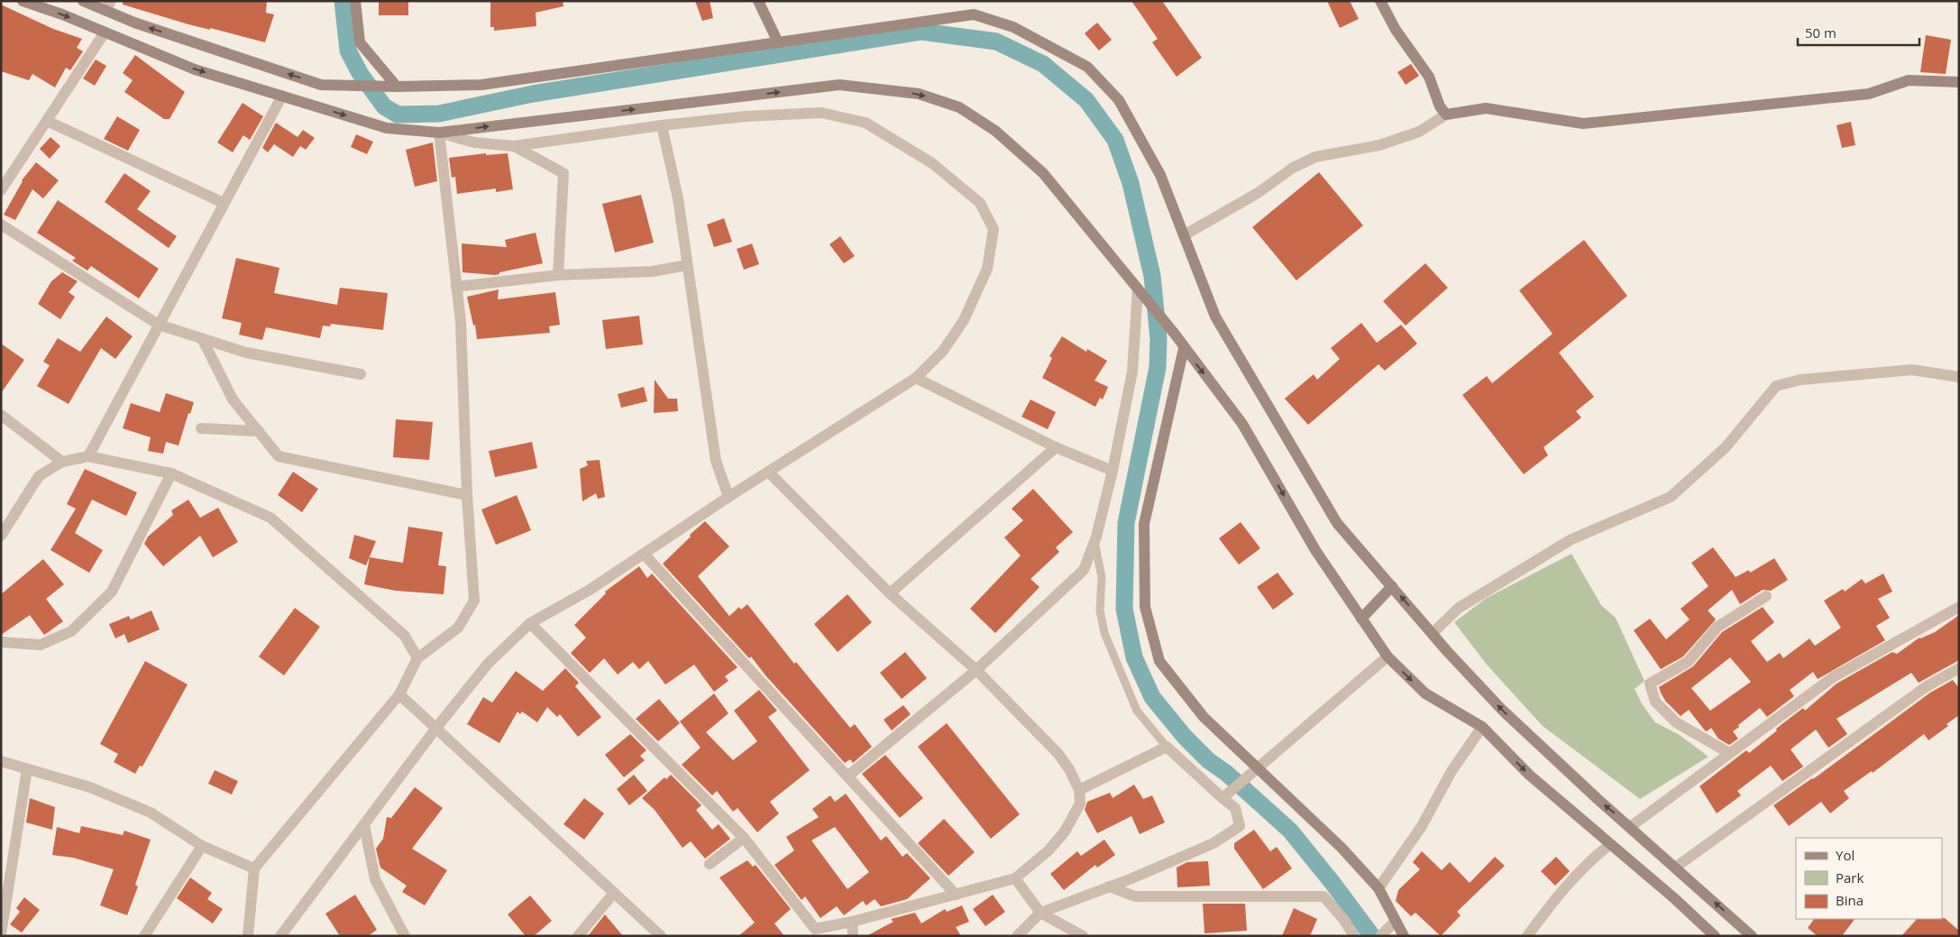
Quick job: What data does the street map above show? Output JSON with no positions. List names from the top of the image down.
{
  "legend": ["Yol", "Park", "Bina"],
  "scale_bar": "50 m"
}
